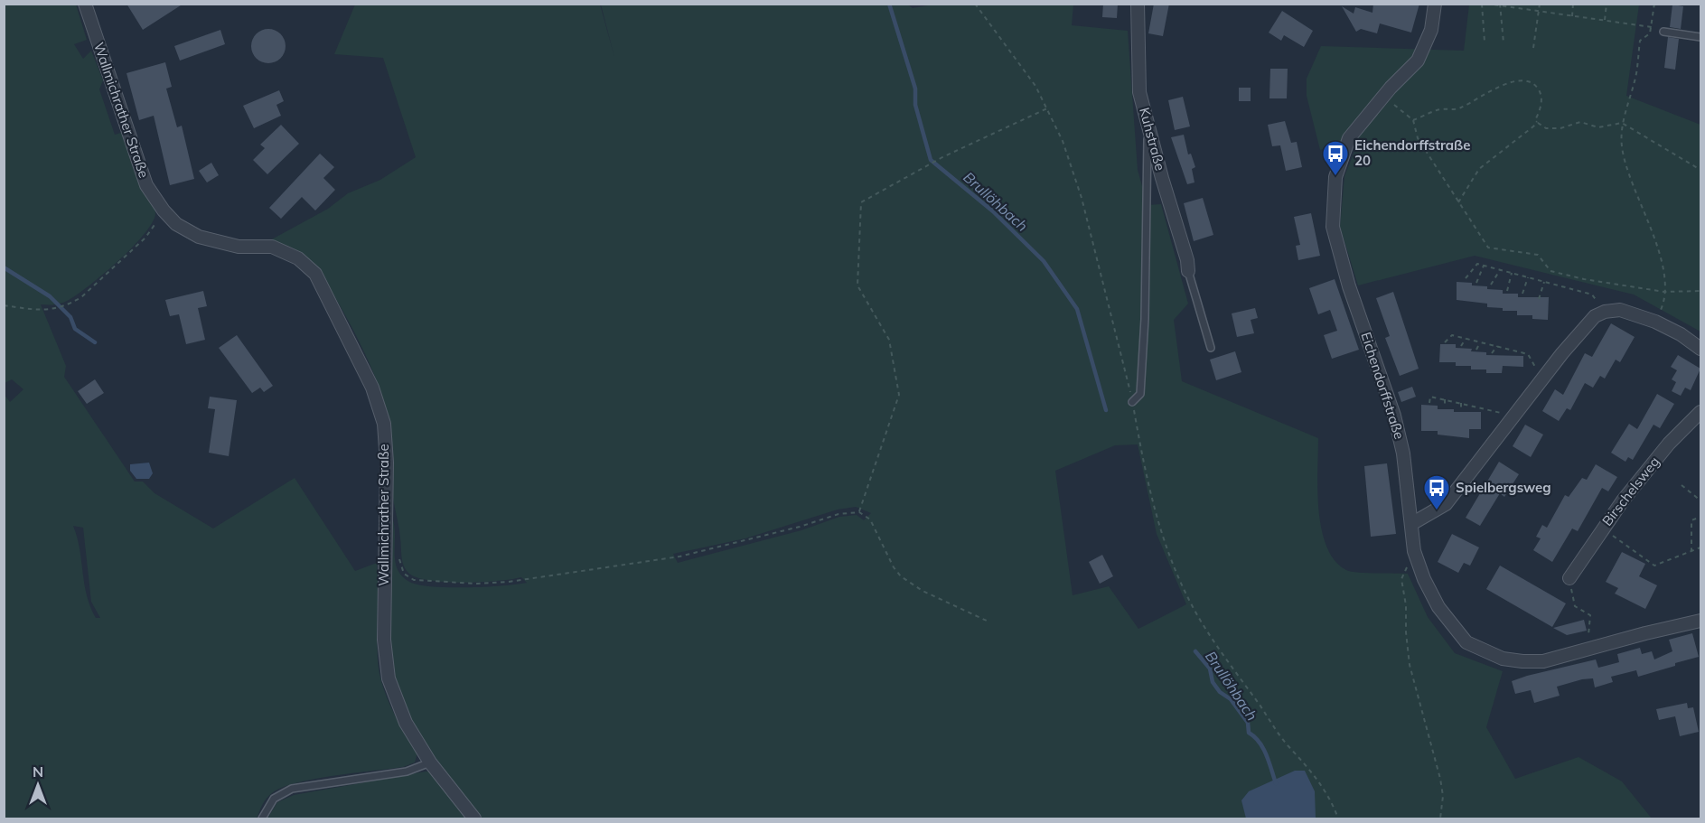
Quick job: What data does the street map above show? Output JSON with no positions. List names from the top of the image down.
{
  "streets": {
    "street": [
      "Wallmichrather Straße",
      "Kuhstraße",
      "Eichendorffstraße",
      "Birschelsweg"
    ]
  },
  "water": ["Brullöhbach"],
  "places": {
    "bus stop": ["Eichendorffstraße 20", "Spielbergsweg"]
  },
  "north": "top"
}
